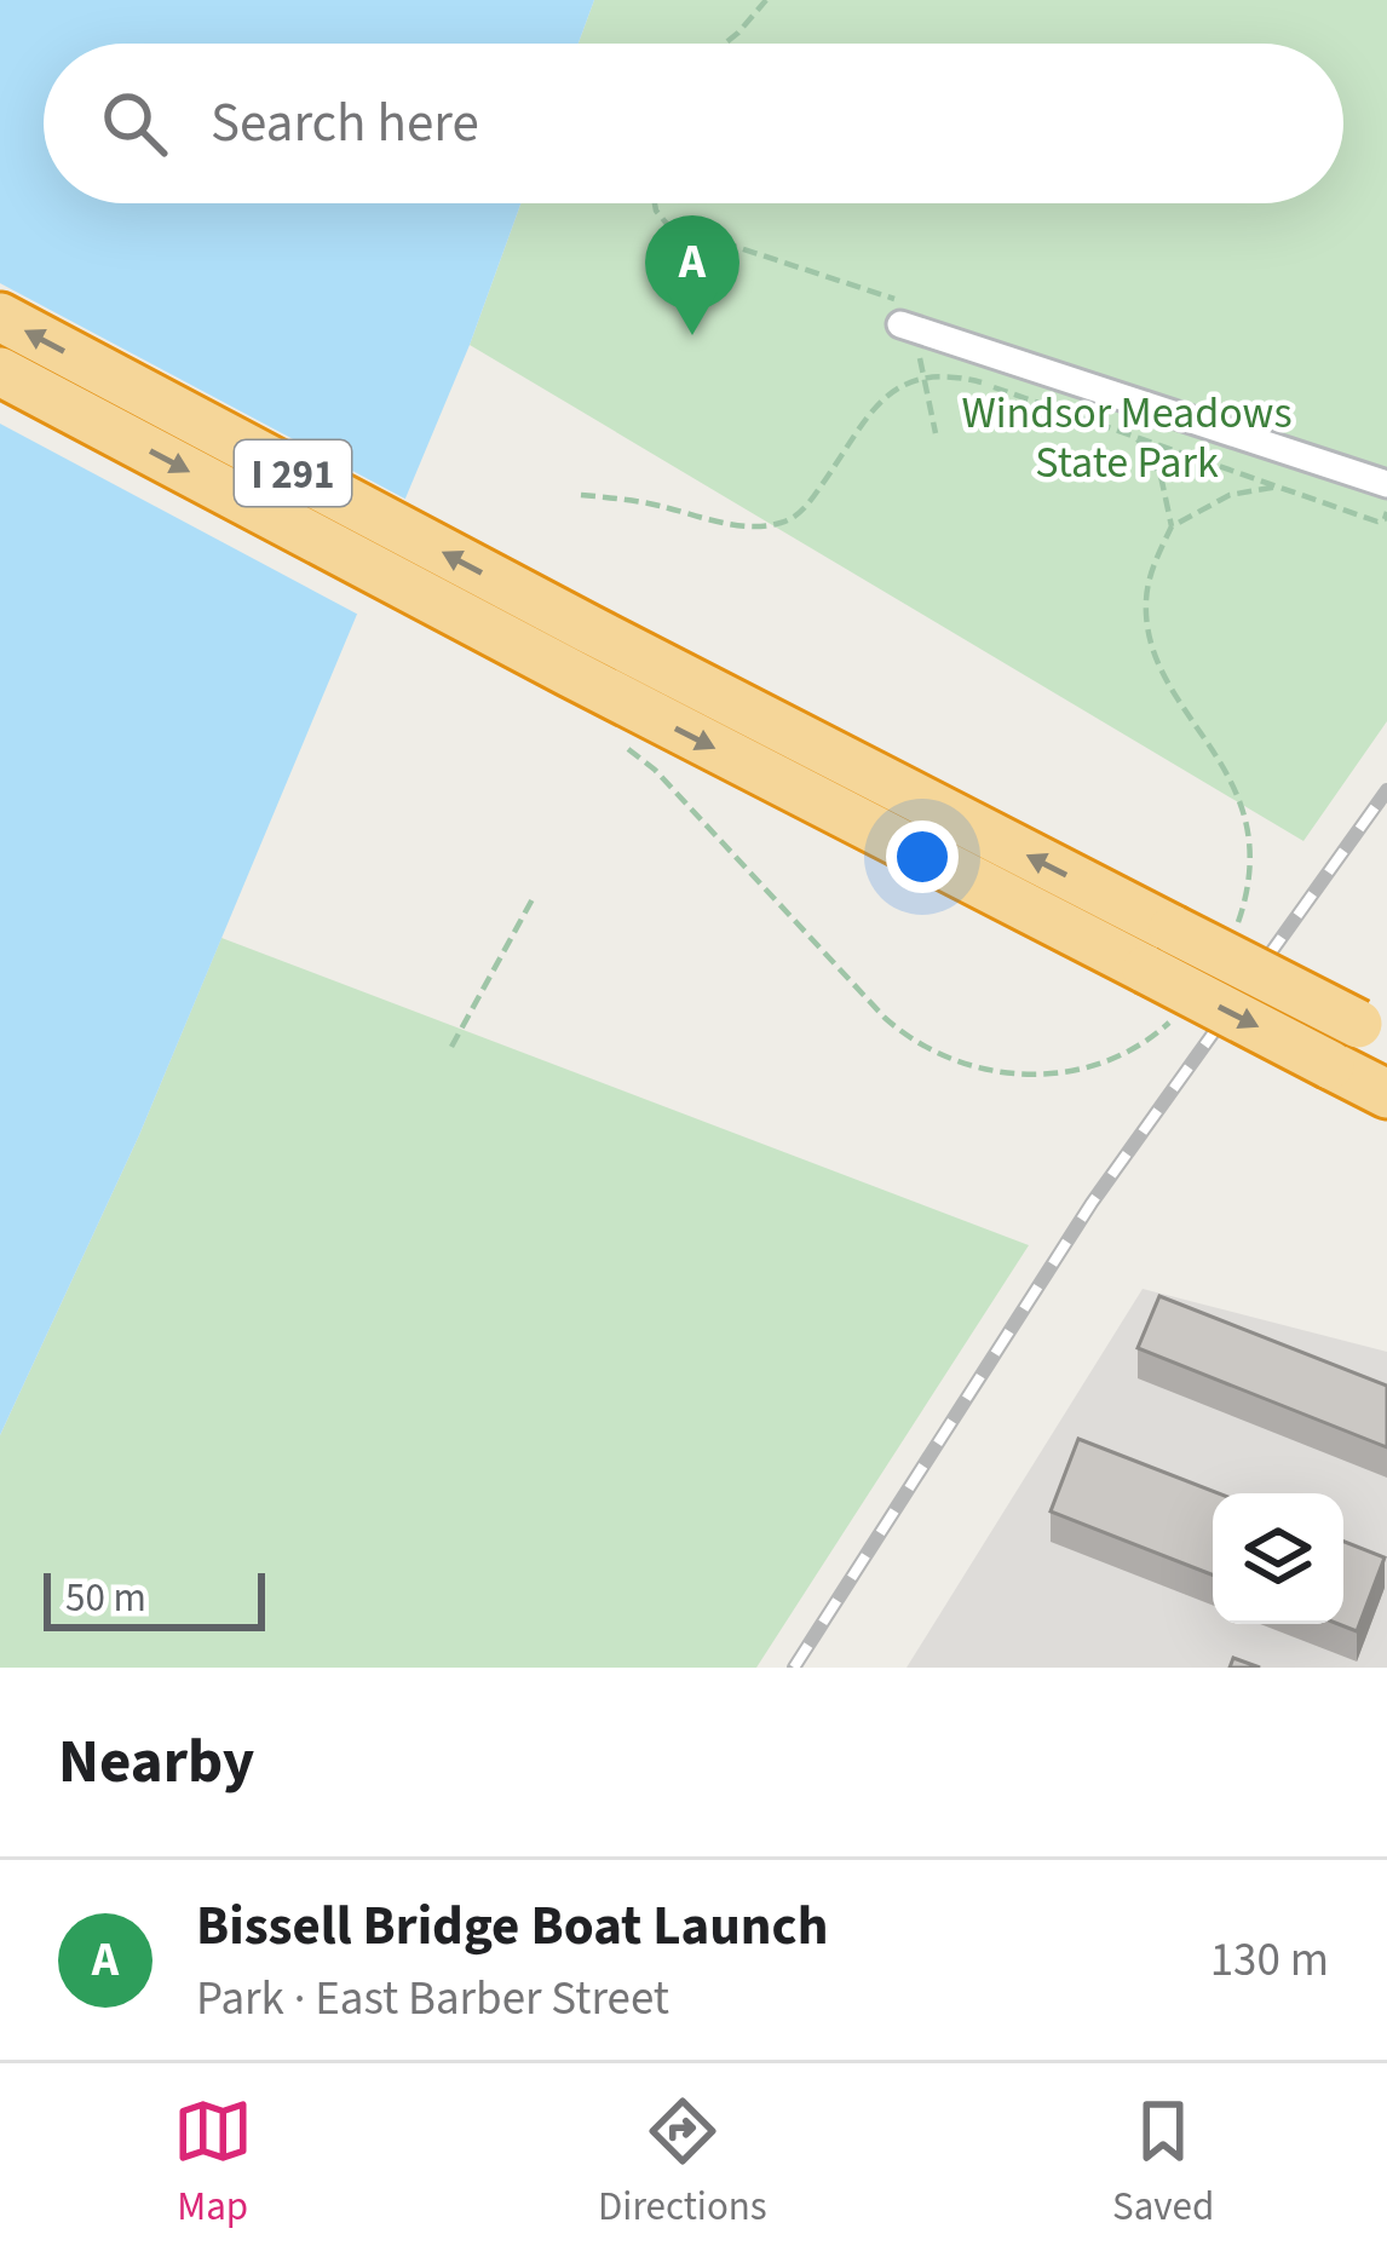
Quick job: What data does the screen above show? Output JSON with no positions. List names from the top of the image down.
{
  "streets": {
    "highway": ["I 291"]
  },
  "parks": ["Windsor Meadows State Park"],
  "scale_bar": "50 m",
  "page": {
    "search": "Search here",
    "pins": "A",
    "scale": "50 m",
    "heading": "Nearby",
    "list": [
      {
        "mark": "A",
        "name": "Bissell Bridge Boat Launch",
        "note": "Park · East Barber Street",
        "value": "130 m"
      }
    ],
    "nav": ["Map", "Directions", "Saved"]
  }
}
